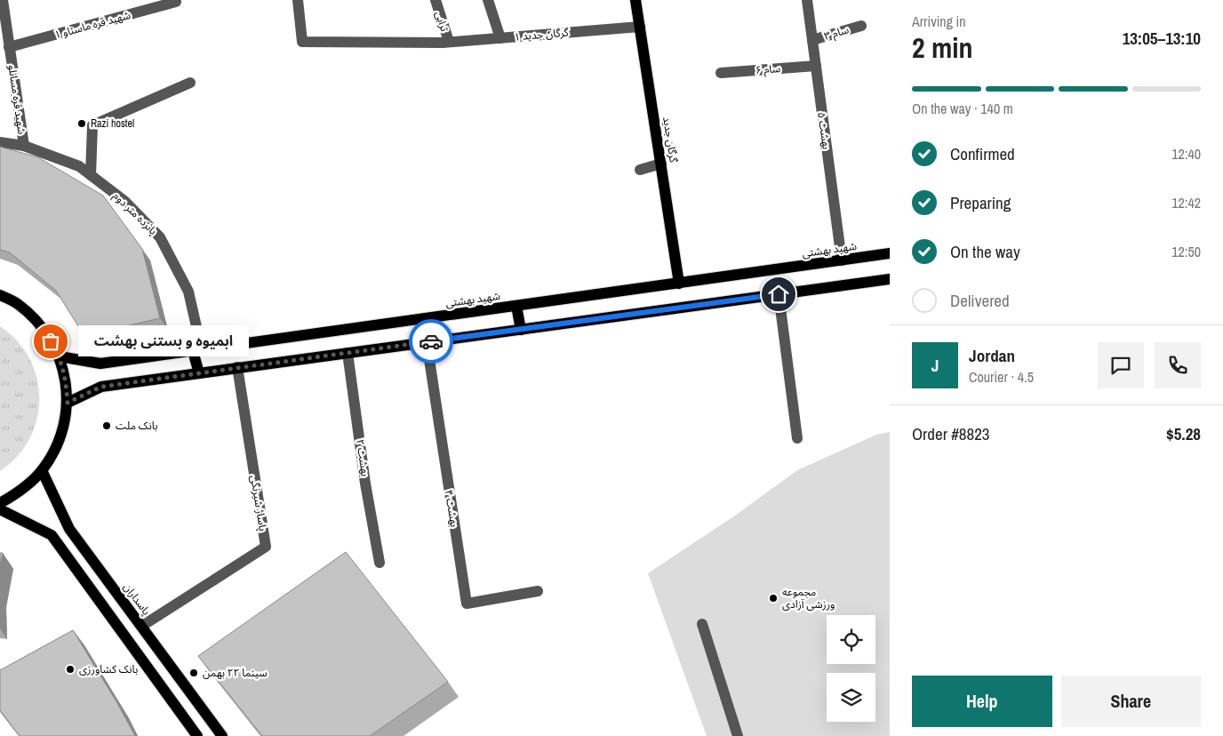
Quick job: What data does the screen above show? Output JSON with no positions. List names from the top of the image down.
{
  "streets": {
    "main road": ["گرگان جدید", "شهید بهشتی", "پاسداران"],
    "street": [
      "ترابی",
      "۱ شهید قره ماسناو",
      "۳ سام",
      "گرگان جدید ۱",
      "۶ سام",
      "شهید قره مسانلو",
      "بهشت ۵",
      "پانزده متر دوم",
      "بهشت ۲",
      "پاساژ شیرنگی",
      "۴ بهشت"
    ]
  },
  "crossings": [
    ["ترابی", "گرگان جدید ۱"],
    ["۱ شهید قره ماسناو", "شهید قره مسانلو"],
    ["۳ سام", "بهشت ۵"],
    ["گرگان جدید ۱", "گرگان جدید"],
    ["۶ سام", "بهشت ۵"],
    ["شهید قره مسانلو", "پانزده متر دوم"],
    ["بهشت ۵", "شهید بهشتی"],
    ["گرگان جدید", "شهید بهشتی"],
    ["پانزده متر دوم", "شهید بهشتی"],
    ["پاساژ شیرنگی", "پاسداران"]
  ],
  "places": [
    "Razi hostel",
    "ابمیوه و بستنی بهشت",
    "بانک ملت",
    "مجموعه ورزشی آزادی",
    "بانک کشاورزی",
    "سینما ۲۲ بهمن"
  ],
  "page": {
    "heading": ["2 min", "Arriving in", "13:05–13:10"],
    "panel": [
      "Jordan",
      "Courier · 4.5",
      "Order #8823",
      "$5.28"
    ],
    "bar": "On the way · 140 m",
    "list": [
      ["Confirmed", "12:40"],
      ["Preparing", "12:42"],
      ["On the way", "12:50"],
      "Delivered"
    ],
    "bubble": "ابمیوه و بستنی بهشت",
    "round": "J",
    "buttons": ["Help", "Share"]
  }
}
